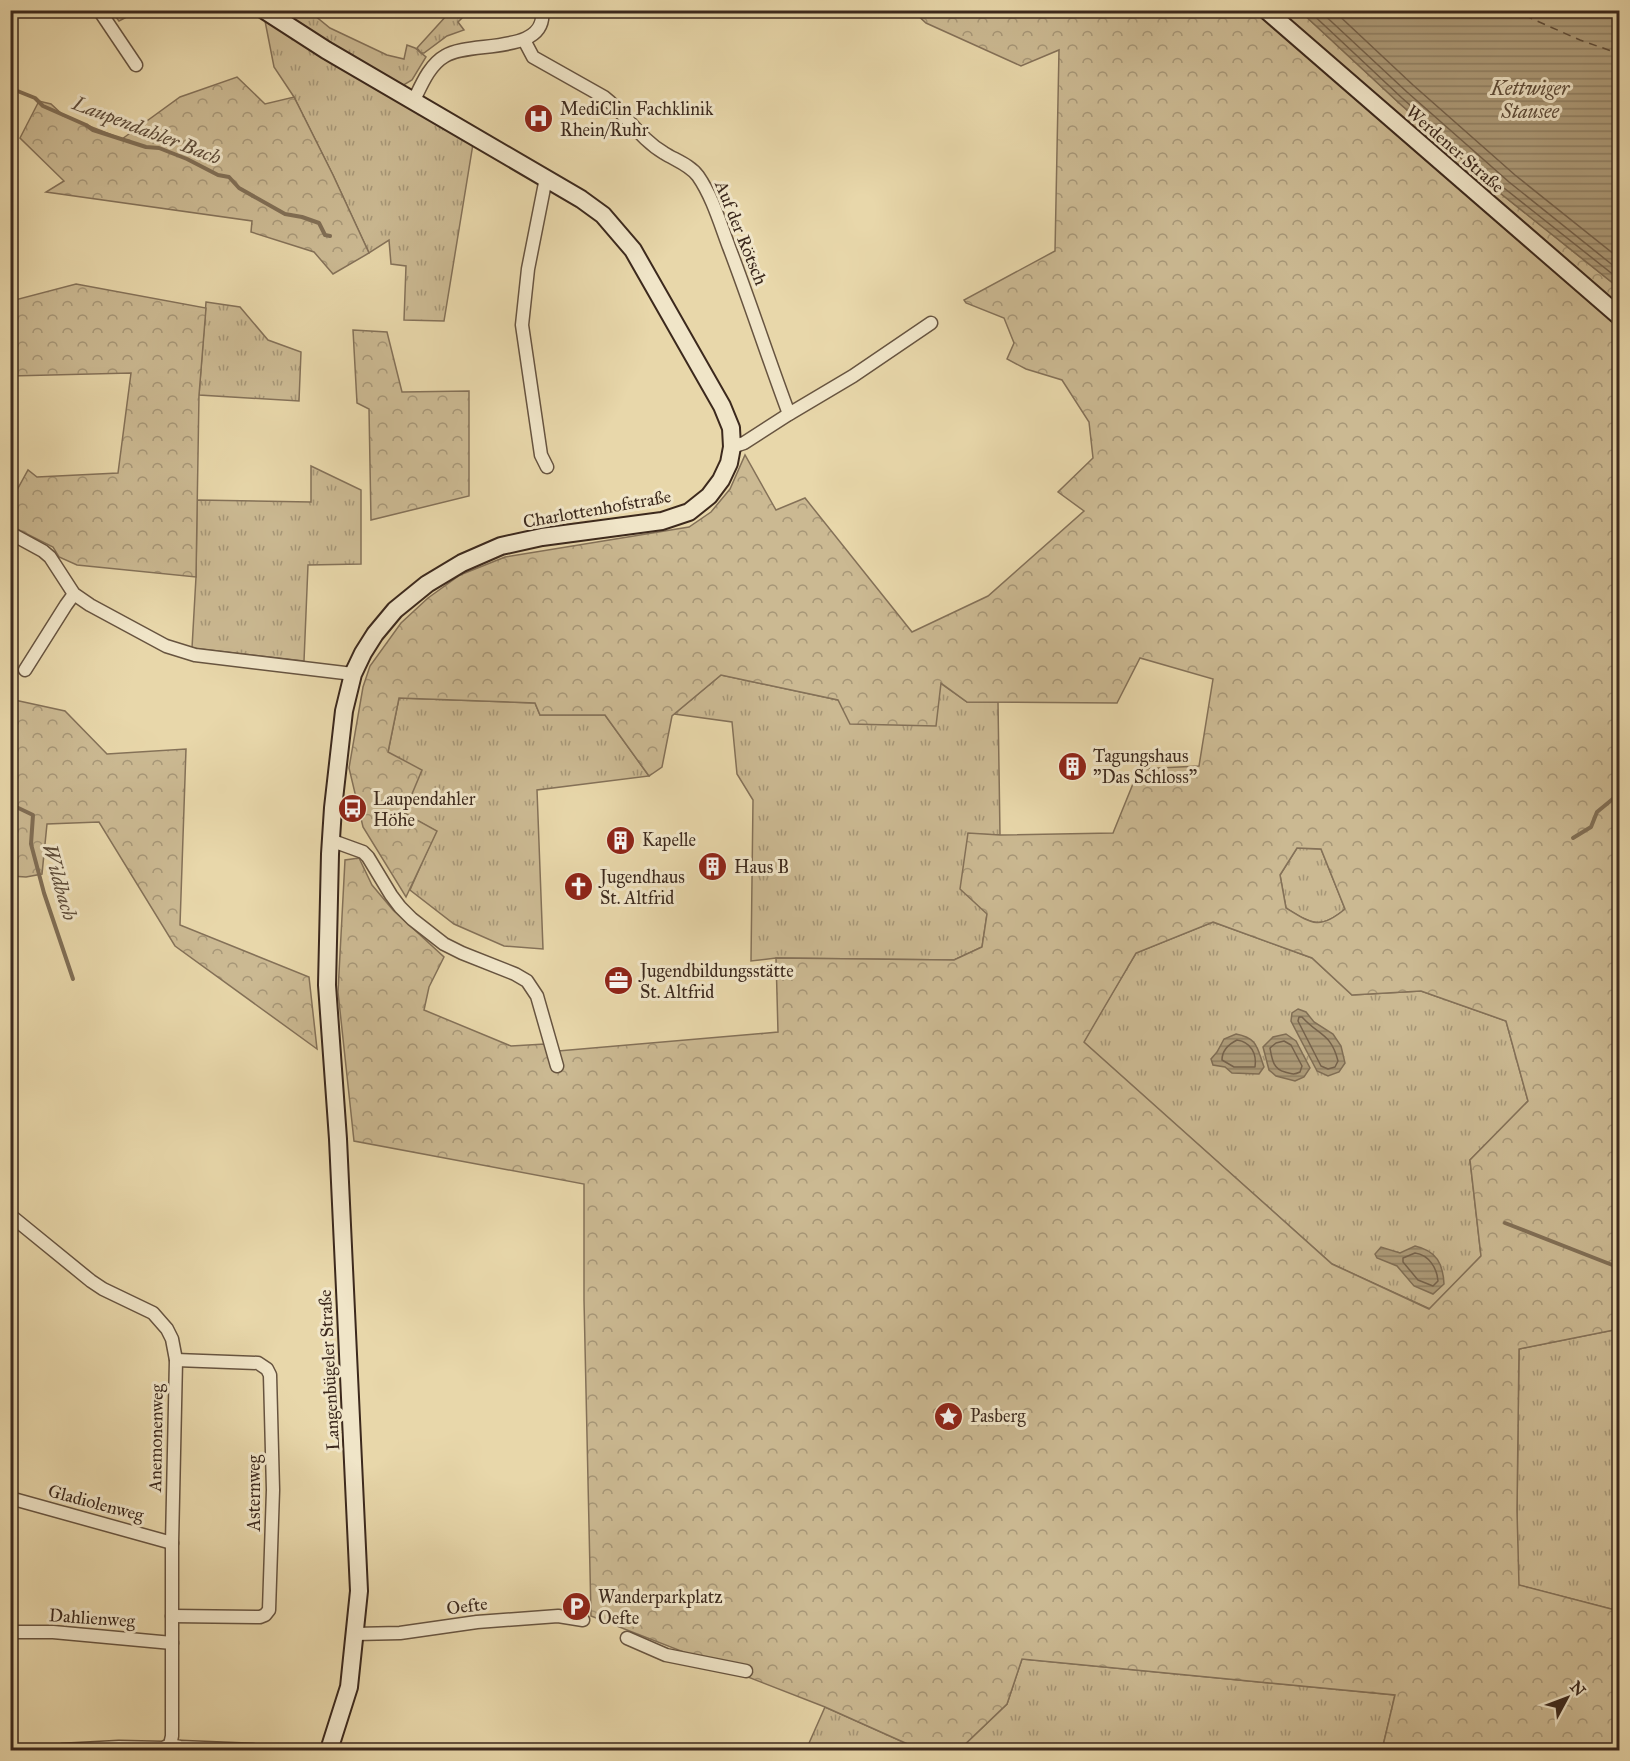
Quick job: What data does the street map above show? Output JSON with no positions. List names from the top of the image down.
{
  "streets": {
    "main road": ["Werdener Straße", "Charlottenhofstraße", "Langenbügeler Straße"],
    "street": [
      "Auf der Rötsch",
      "Anemonenweg",
      "Asternweg",
      "Gladiolenweg",
      "Oefte",
      "Dahlienweg"
    ]
  },
  "crossings": [
    ["Charlottenhofstraße", "Langenbügeler Straße"],
    ["Langenbügeler Straße", "Oefte"],
    ["Anemonenweg", "Asternweg"],
    ["Anemonenweg", "Gladiolenweg"],
    ["Anemonenweg", "Dahlienweg"]
  ],
  "water": ["Kettwiger Stausee", "Laupendahler Bach", "Wildbach"],
  "places": {
    "hospital": ["MediClin Fachklinik Rhein/Ruhr"],
    "building": ["Tagungshaus \"Das Schloss\"", "Kapelle", "Haus B"],
    "bus stop": ["Laupendahler Höhe"],
    "church": ["Jugendhaus St. Altfrid"],
    "office": ["Jugendbildungsstätte St. Altfrid"],
    "place": ["Pasberg"],
    "parking": ["Wanderparkplatz Oefte"]
  },
  "north": "top right"
}
